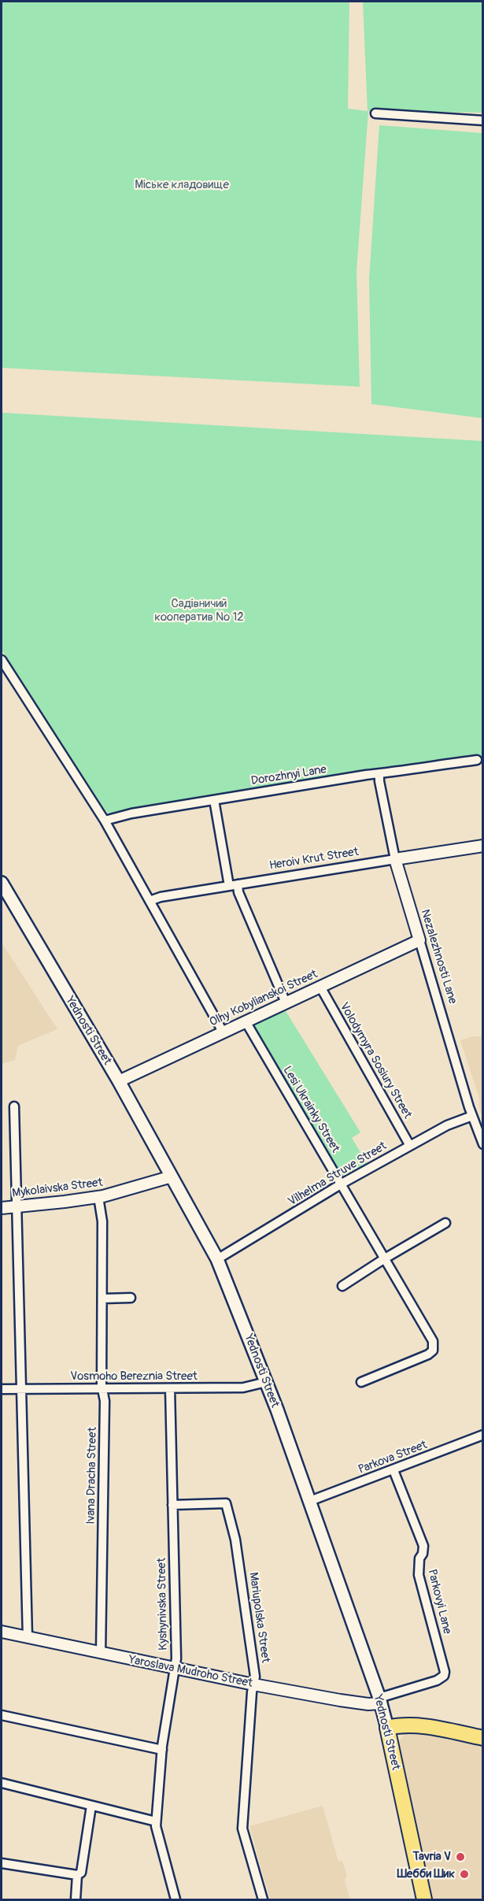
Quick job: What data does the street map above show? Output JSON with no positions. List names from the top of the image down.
{
  "streets": {
    "main road": ["Yednosti Street"],
    "street": [
      "Dorozhnyi Lane",
      "Heroiv Krut Street",
      "Nezalezhnosti Lane",
      "Olhy Kobylianskoi Street",
      "Volodymyra Sosiury Street",
      "Lesi Ukrainky Street",
      "Vilhelma Struve Street",
      "Mykolaivska Street",
      "Vosmoho Bereznia Street",
      "Parkova Street",
      "Ivana Dracha Street",
      "Parkovyi Lane",
      "Kyshynivska Street",
      "Mariupolska Street",
      "Yaroslava Mudroho Street"
    ]
  },
  "crossings": [
    ["Dorozhnyi Lane", "Nezalezhnosti Lane"],
    ["Heroiv Krut Street", "Nezalezhnosti Lane"],
    ["Nezalezhnosti Lane", "Olhy Kobylianskoi Street"],
    ["Nezalezhnosti Lane", "Vilhelma Struve Street"],
    ["Olhy Kobylianskoi Street", "Yednosti Street"],
    ["Olhy Kobylianskoi Street", "Volodymyra Sosiury Street"],
    ["Olhy Kobylianskoi Street", "Lesi Ukrainky Street"],
    ["Yednosti Street", "Vilhelma Struve Street"],
    ["Yednosti Street", "Mykolaivska Street"],
    ["Yednosti Street", "Vosmoho Bereznia Street"],
    ["Yednosti Street", "Parkova Street"],
    ["Yednosti Street", "Parkovyi Lane"],
    ["Yednosti Street", "Yaroslava Mudroho Street"],
    ["Volodymyra Sosiury Street", "Vilhelma Struve Street"],
    ["Lesi Ukrainky Street", "Vilhelma Struve Street"],
    ["Mykolaivska Street", "Ivana Dracha Street"],
    ["Vosmoho Bereznia Street", "Ivana Dracha Street"],
    ["Vosmoho Bereznia Street", "Kyshynivska Street"],
    ["Parkova Street", "Parkovyi Lane"],
    ["Ivana Dracha Street", "Yaroslava Mudroho Street"],
    ["Parkovyi Lane", "Yaroslava Mudroho Street"],
    ["Kyshynivska Street", "Mariupolska Street"],
    ["Kyshynivska Street", "Yaroslava Mudroho Street"],
    ["Mariupolska Street", "Yaroslava Mudroho Street"]
  ],
  "parks": ["Міське кладовище", "Садівничий кооператив № 12"],
  "places": ["Tavria V", "Шебби Шик"]
}
